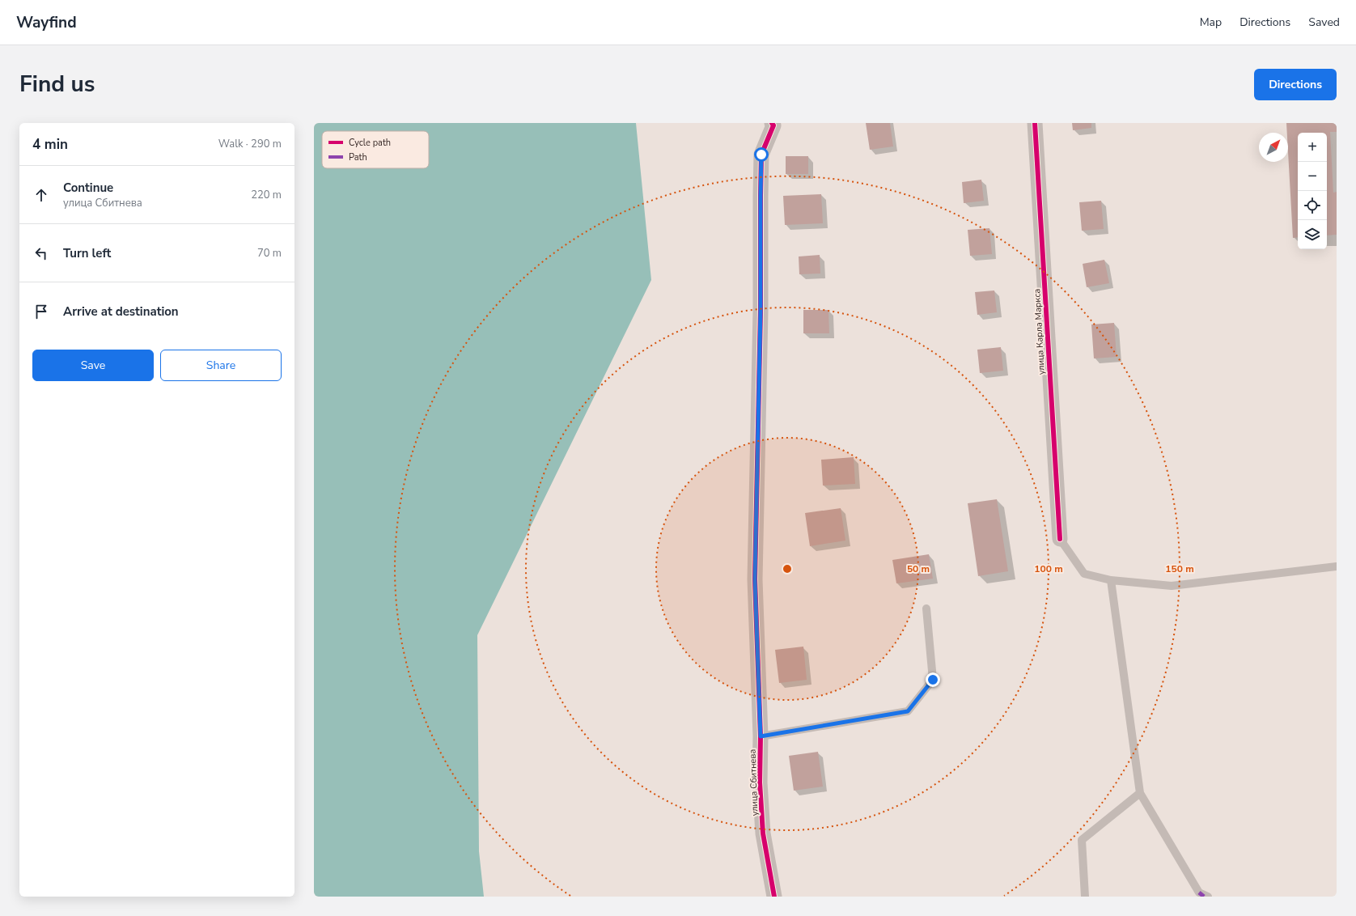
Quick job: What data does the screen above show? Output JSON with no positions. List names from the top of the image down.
{
  "streets": {
    "street": ["улица Карла Маркса", "улица Сбитнева"]
  },
  "legend": ["Cycle path", "Path"],
  "north": "top right",
  "page": {
    "header": "Wayfind",
    "nav": ["Map", "Directions", "Saved"],
    "title": "Find us",
    "buttons": [
      "Directions",
      ["Save", "Share"]
    ],
    "heading": ["4 min", "Walk · 290 m"],
    "map_buttons": ["+", "−"],
    "list": [
      ["Continue", "улица Сбитнева", "220 m"],
      ["Turn left", "70 m"],
      "Arrive at destination"
    ]
  },
  "rings": ["50 m", "100 m", "150 m"]
}
